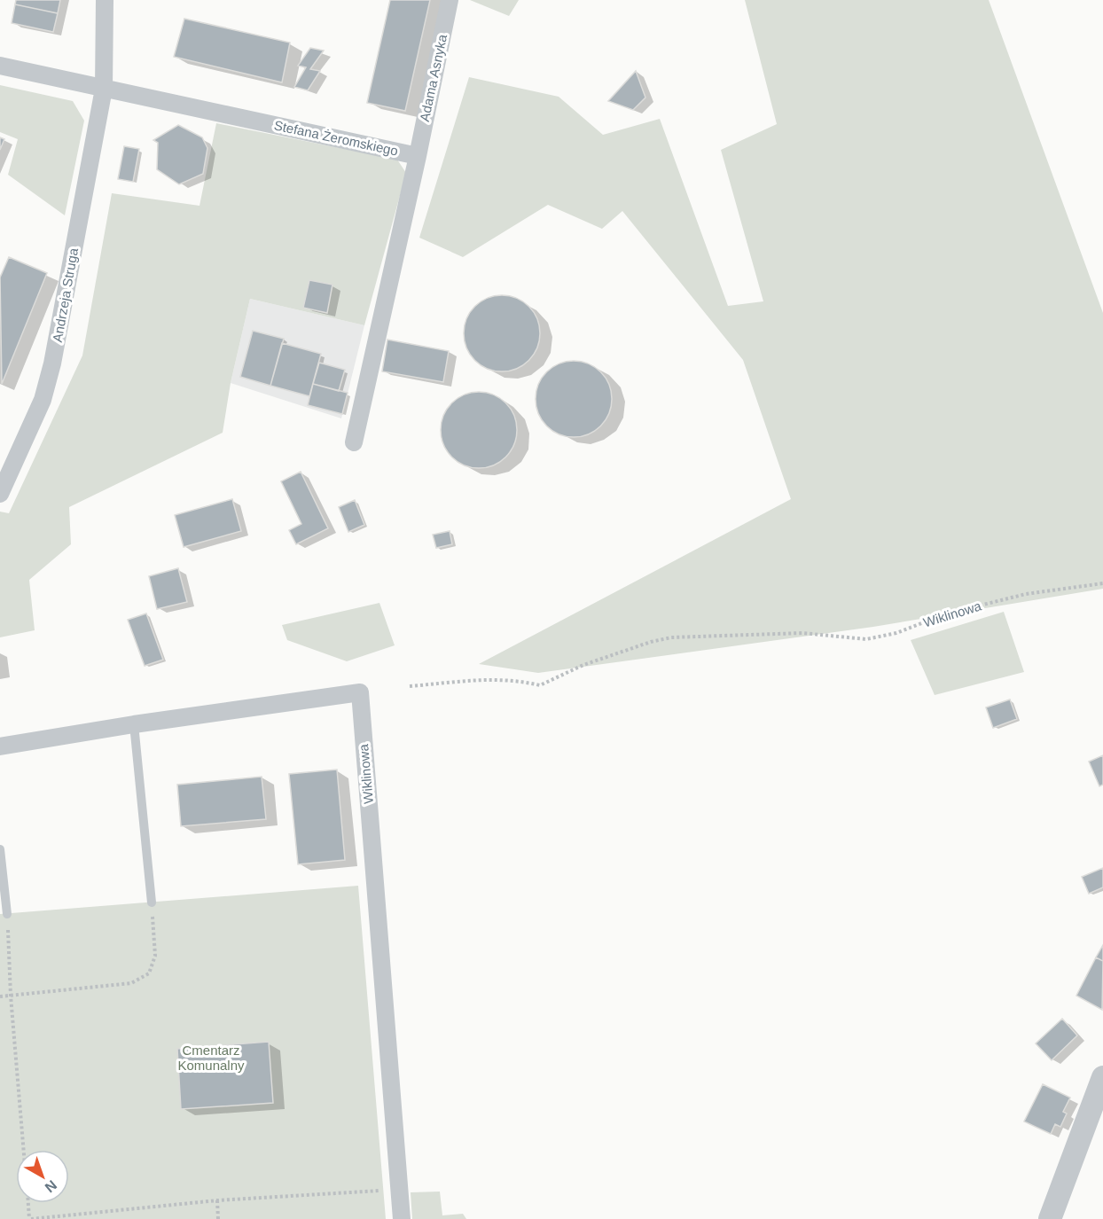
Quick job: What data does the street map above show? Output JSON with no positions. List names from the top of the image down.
{
  "streets": {
    "street": [
      "Adama Asnyka",
      "Stefana Żeromskiego",
      "Andrzeja Struga",
      "Wiklinowa"
    ]
  },
  "crossings": [
    ["Adama Asnyka", "Stefana Żeromskiego"],
    ["Stefana Żeromskiego", "Andrzeja Struga"]
  ],
  "parks": ["Cmentarz Komunalny"],
  "north": "bottom right"
}
